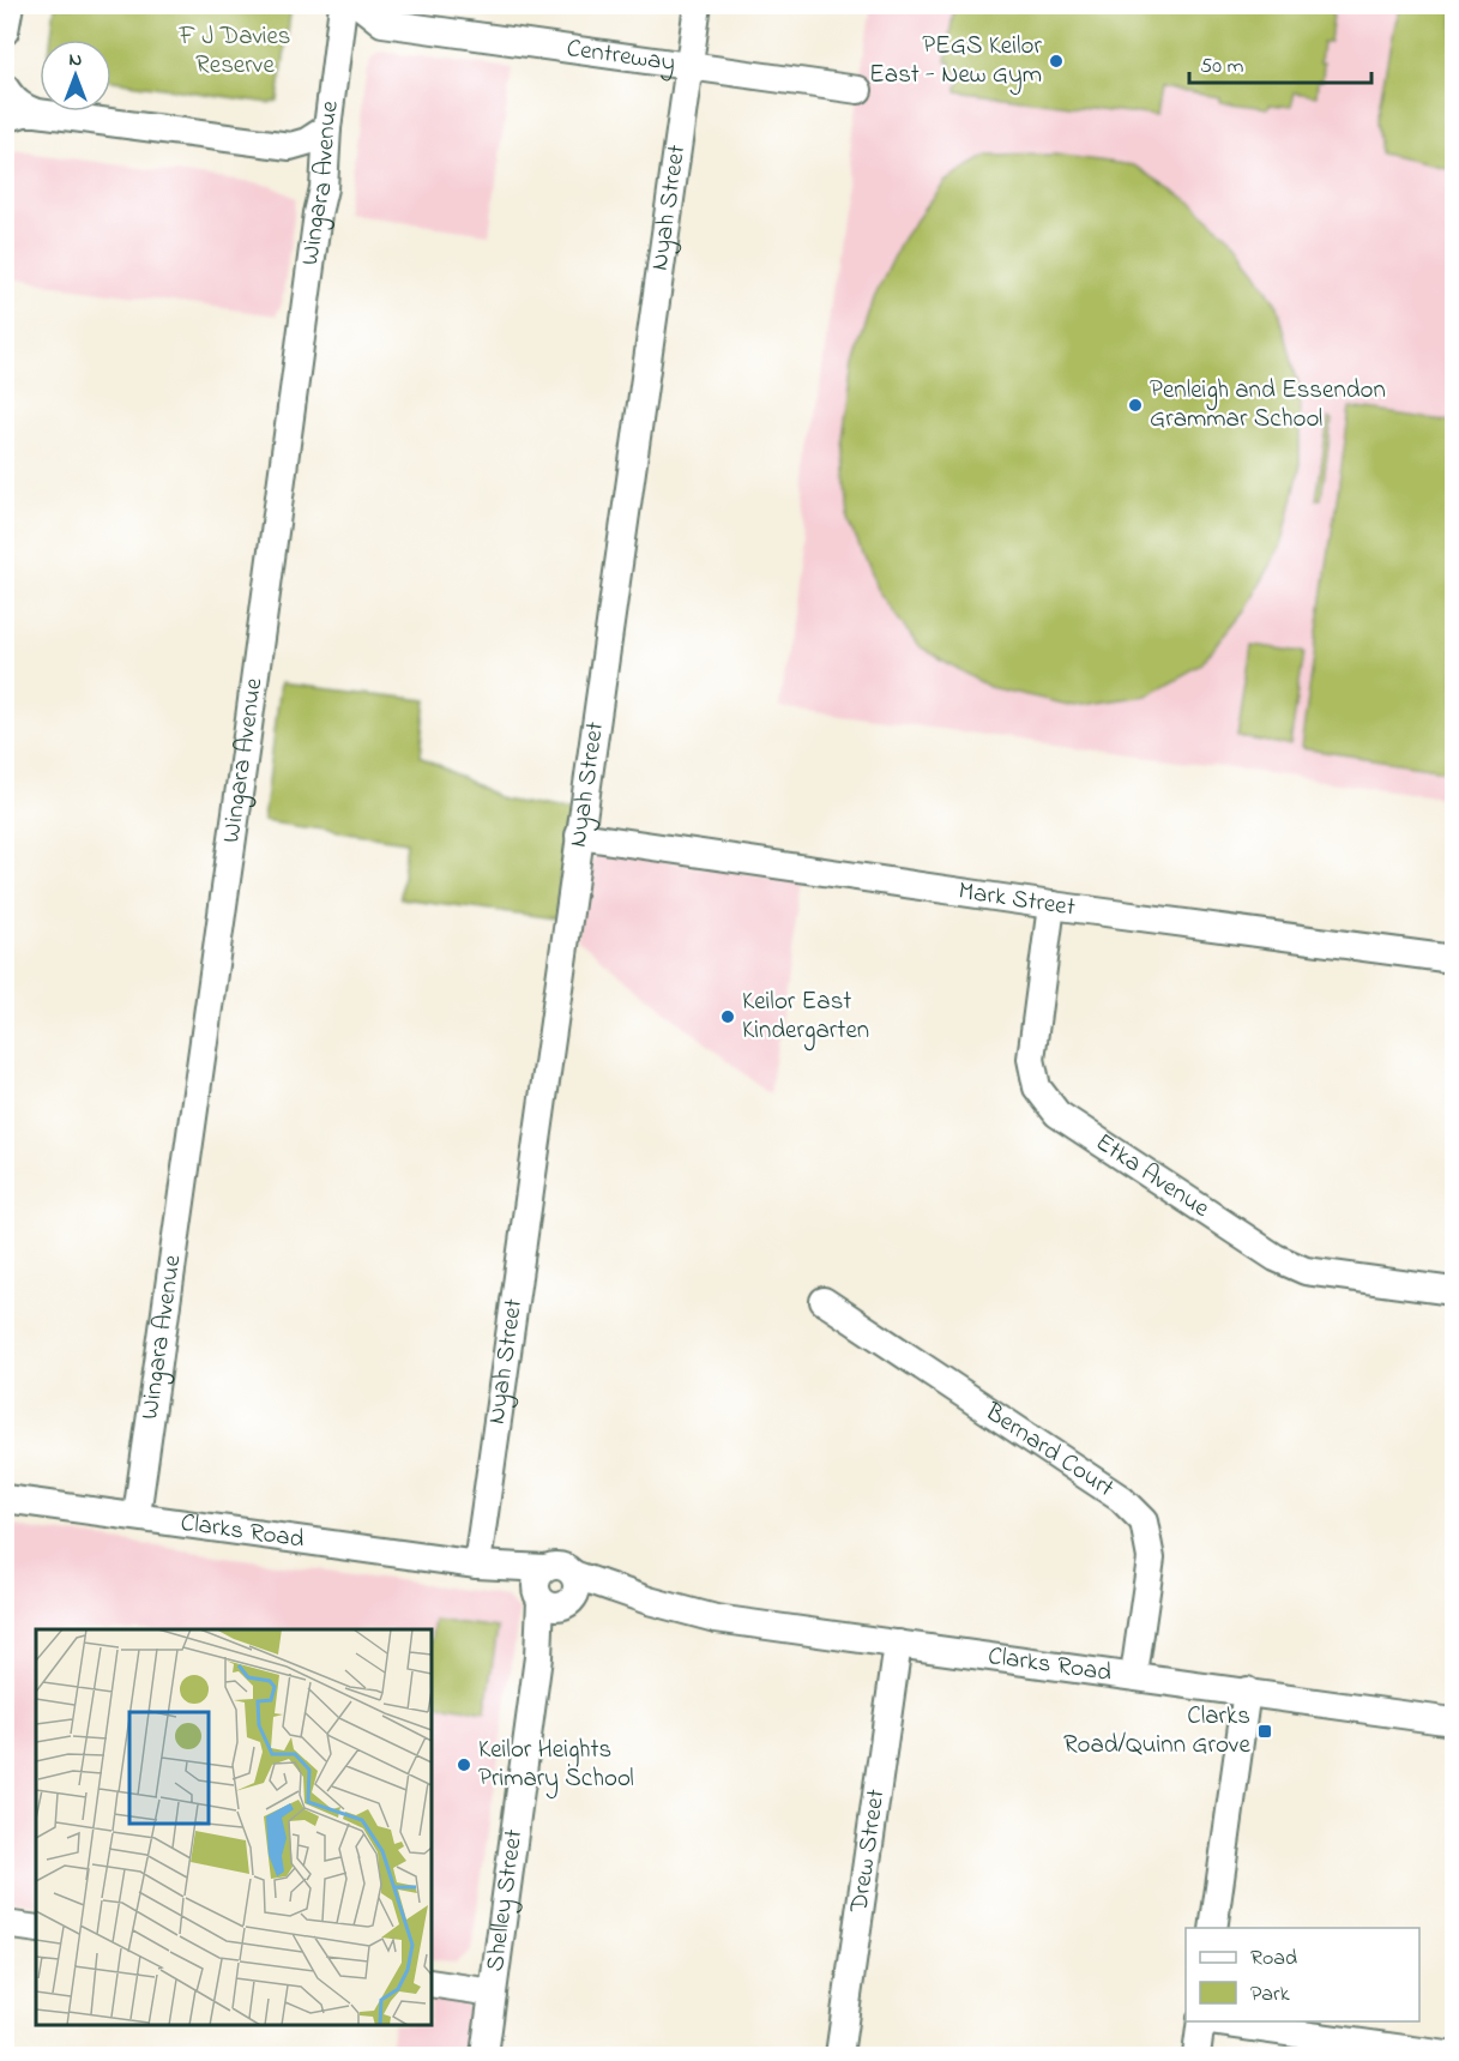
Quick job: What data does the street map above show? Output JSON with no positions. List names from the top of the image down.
{
  "streets": {
    "street": [
      "Centreway",
      "Wingara Avenue",
      "Nyah Street",
      "Mark Street",
      "Etka Avenue",
      "Bernard Court",
      "Clarks Road",
      "Drew Street",
      "Shelley Street"
    ]
  },
  "crossings": [
    ["Centreway", "Nyah Street"],
    ["Wingara Avenue", "Clarks Road"],
    ["Nyah Street", "Mark Street"],
    ["Nyah Street", "Clarks Road"],
    ["Mark Street", "Etka Avenue"],
    ["Bernard Court", "Clarks Road"],
    ["Clarks Road", "Drew Street"],
    ["Clarks Road", "Shelley Street"]
  ],
  "parks": ["F J Davies Reserve"],
  "places": {
    "other": [
      "PEGS Keilor East - New Gym",
      "Penleigh and Essendon Grammar School",
      "Keilor East Kindergarten",
      "Keilor Heights Primary School"
    ],
    "transit": ["Clarks Road/Quinn Grove"]
  },
  "legend": ["Road", "Park"],
  "scale_bar": "50 m",
  "north": "top"
}
